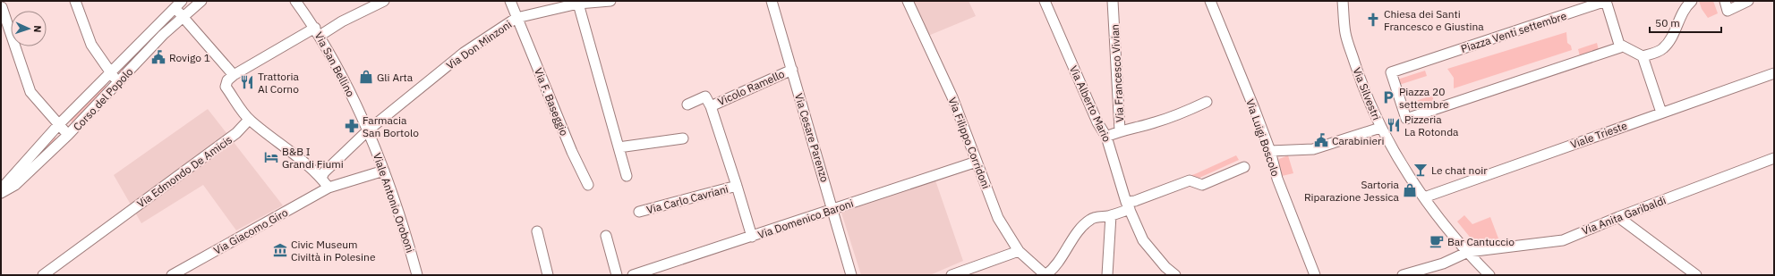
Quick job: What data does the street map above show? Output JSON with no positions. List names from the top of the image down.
{
  "streets": {
    "street": [
      "Piazza Venti settembre",
      "Via Don Minzoni",
      "Via San Bellino",
      "Via Francesco Vivian",
      "Vicolo Ramello",
      "Via Silvestri",
      "Corso del Popolo",
      "Via F. Baseggio",
      "Via Alberto Mario",
      "Viale Trieste",
      "Via Cesare Parenzo",
      "Via Luigi Boscolo",
      "Via Filippo Corridoni",
      "Via Edmondo De Amicis",
      "Via Carlo Cavriani",
      "Viale Antonio Oroboni",
      "Via Anita Garibaldi",
      "Via Domenico Baroni",
      "Via Giacomo Giro"
    ]
  },
  "crossings": [
    ["Via Don Minzoni", "Via San Bellino"],
    ["Via Don Minzoni", "Via F. Baseggio"],
    ["Via Don Minzoni", "Viale Antonio Oroboni"],
    ["Via San Bellino", "Viale Antonio Oroboni"],
    ["Via Francesco Vivian", "Via Alberto Mario"],
    ["Vicolo Ramello", "Via Cesare Parenzo"],
    ["Vicolo Ramello", "Via Carlo Cavriani"],
    ["Via Silvestri", "Viale Trieste"],
    ["Via Silvestri", "Via Anita Garibaldi"],
    ["Via Cesare Parenzo", "Via Domenico Baroni"],
    ["Via Filippo Corridoni", "Via Domenico Baroni"],
    ["Via Carlo Cavriani", "Via Domenico Baroni"],
    ["Viale Antonio Oroboni", "Via Giacomo Giro"]
  ],
  "places": {
    "church": ["Chiesa dei Santi Francesco e Giustina"],
    "public building": ["Rovigo 1", "Carabinieri"],
    "shop": ["Gli Arta", "Sartoria Riparazione Jessica"],
    "restaurant": ["Trattoria Al Corno", "Pizzeria La Rotonda"],
    "parking": ["Piazza 20 settembre"],
    "pharmacy": ["Farmacia San Bortolo"],
    "hotel": ["B&B I Grandi Fiumi"],
    "bar": ["Le chat noir"],
    "cafe": ["Bar Cantuccio"],
    "museum": ["Civic Museum Civiltà in Polesine"]
  },
  "scale_bar": "50 m",
  "north": "right"
}
